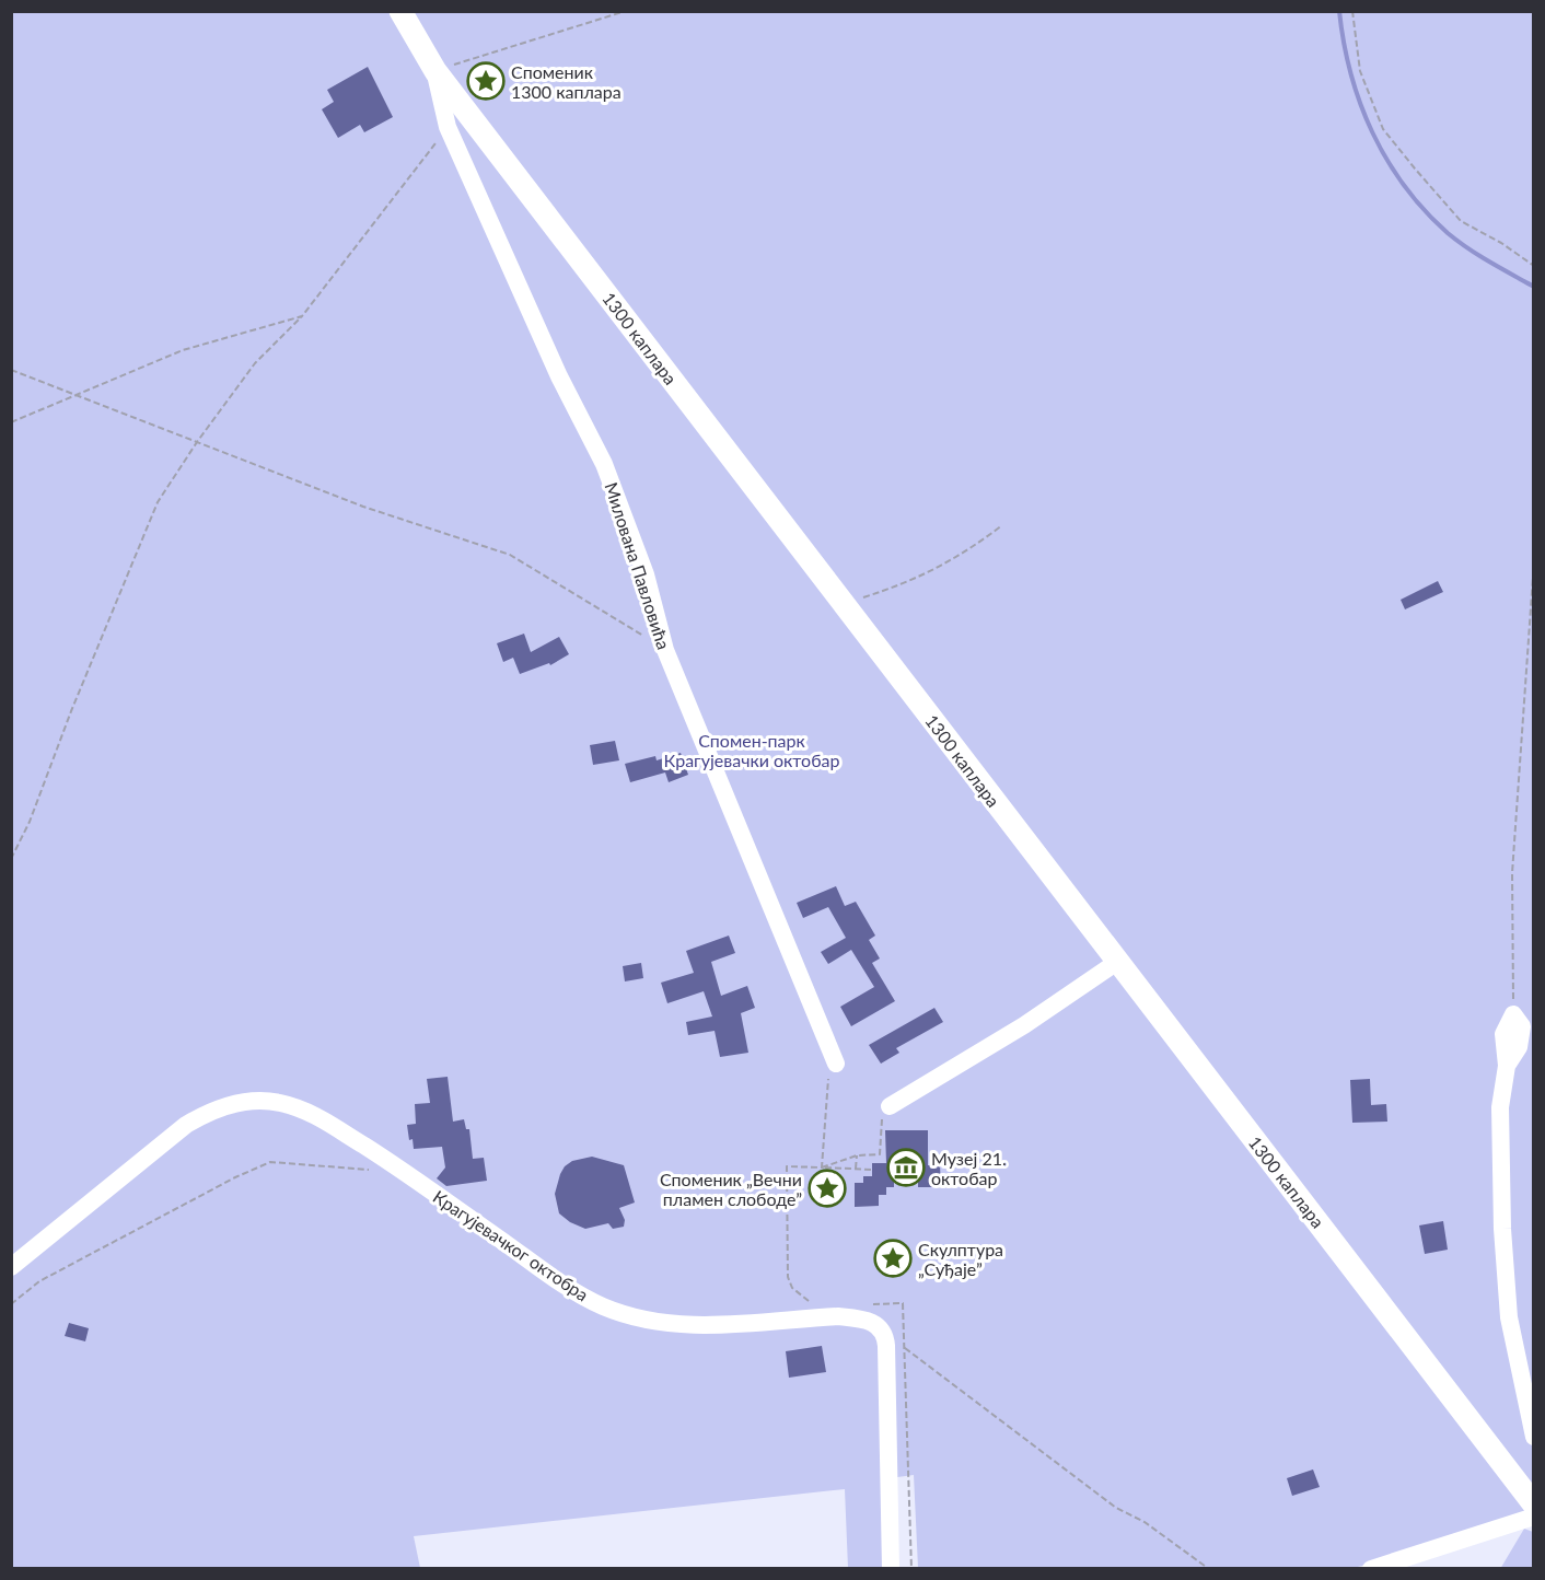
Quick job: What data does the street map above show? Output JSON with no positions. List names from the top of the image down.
{
  "streets": {
    "main road": ["1300 каплара"],
    "street": ["Милована Павловића", "Крагујевачког октобра"]
  },
  "crossings": [
    ["1300 каплара", "Милована Павловића"]
  ],
  "parks": ["Спомен-парк Крагујевачки октобар"],
  "places": {
    "place": ["Споменик 1300 каплара", "Споменик „Вечни пламен слободе”", "Скулптура „Суђаје”"],
    "museum": ["Музеј 21. октобар"]
  }
}
